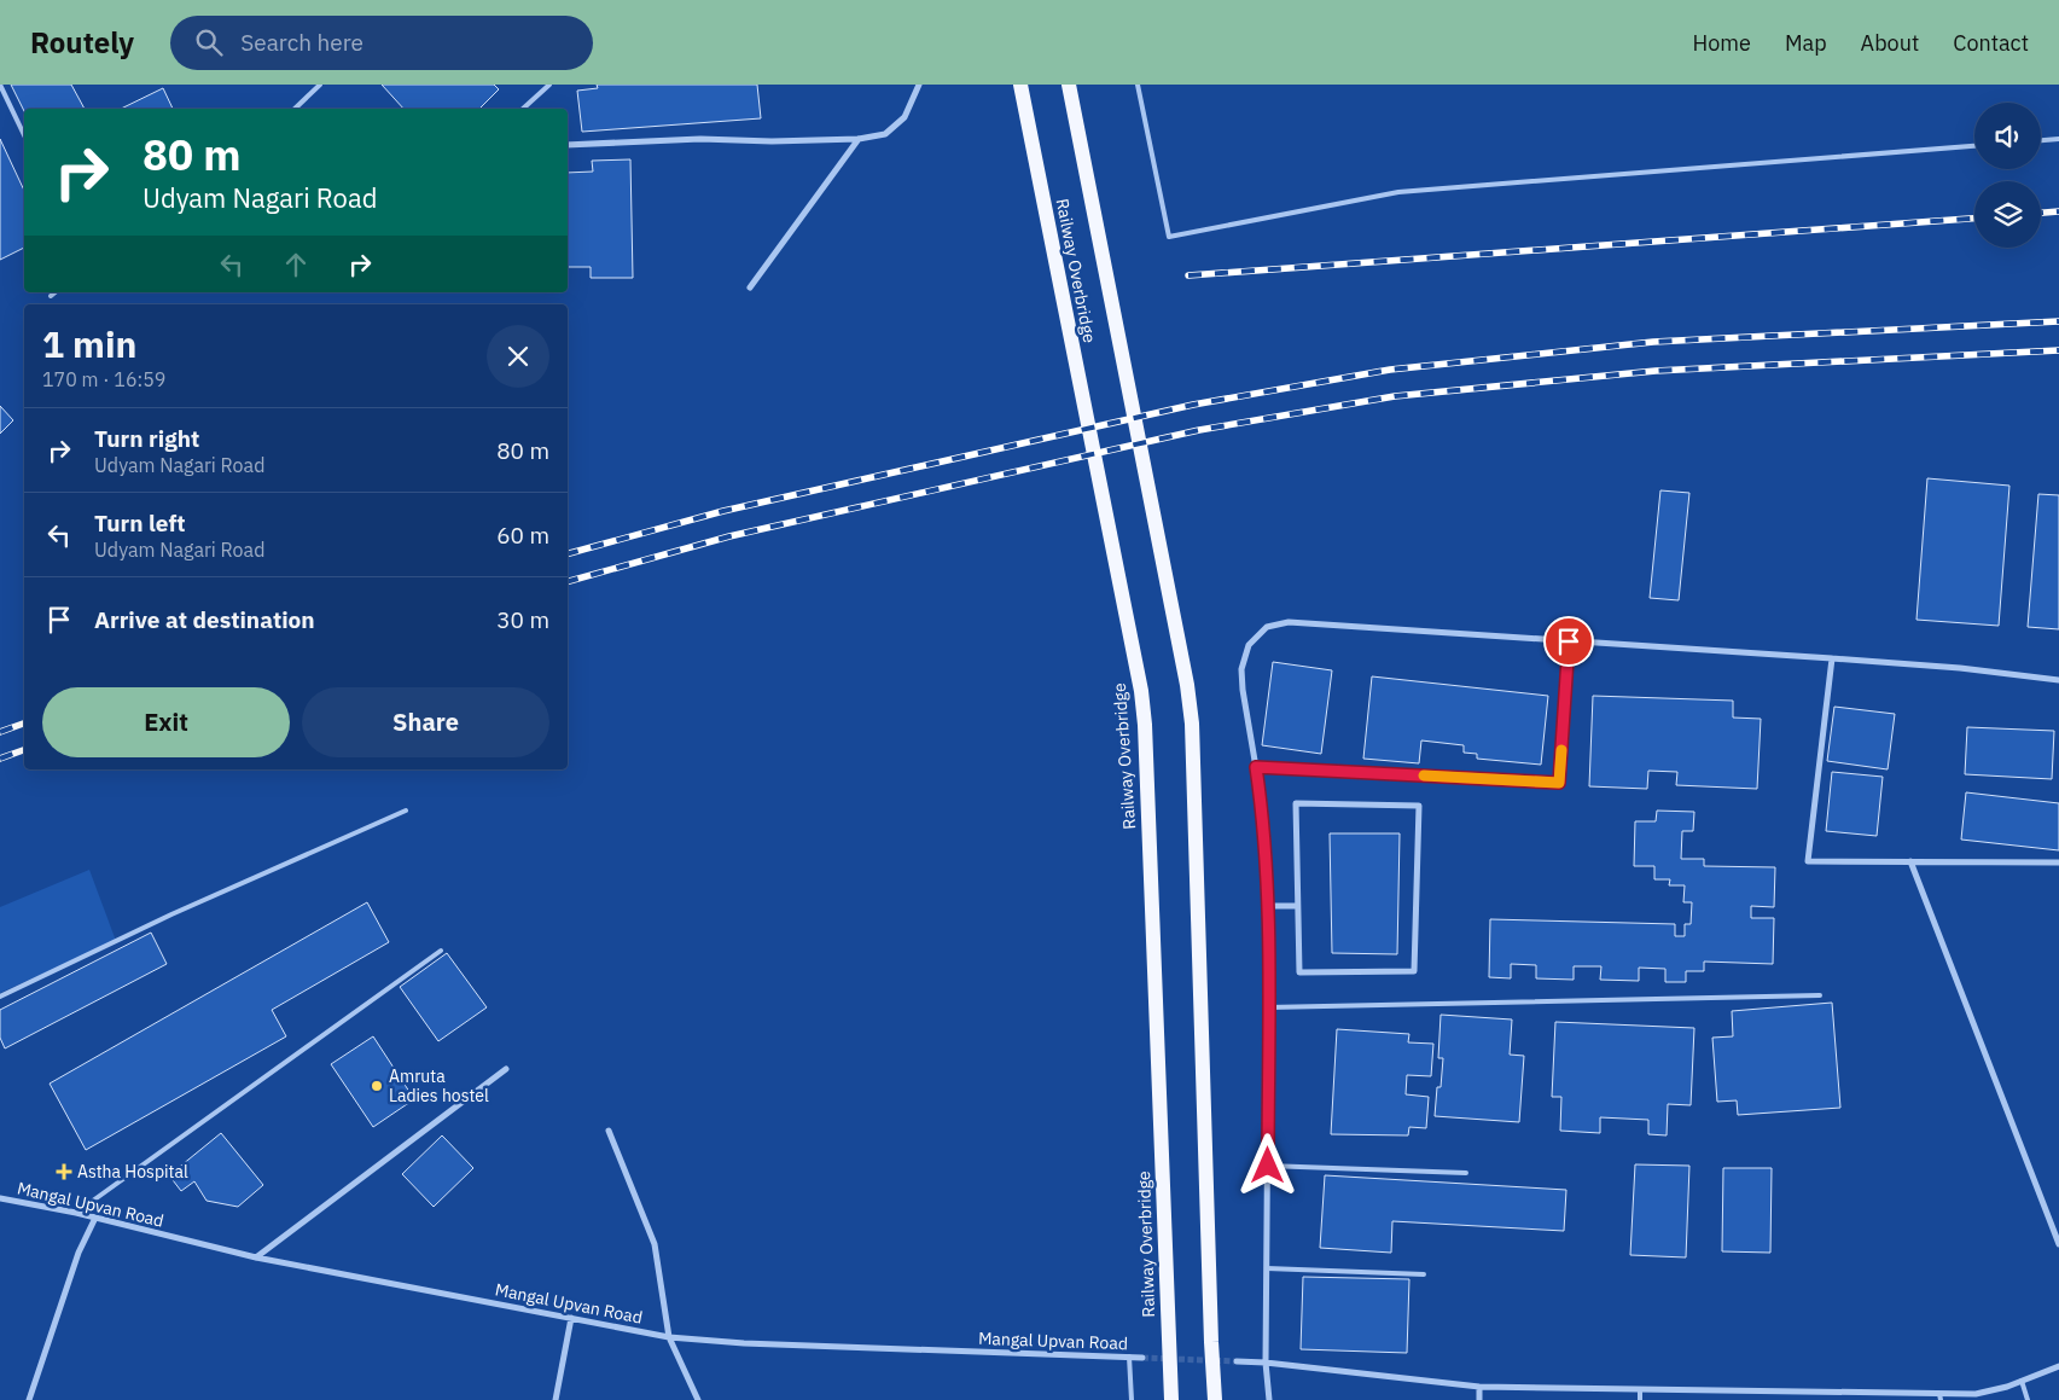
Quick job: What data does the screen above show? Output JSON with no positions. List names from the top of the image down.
{
  "streets": {
    "main road": ["Railway Overbridge"],
    "street": ["Mangal Upvan Road"]
  },
  "places": {
    "other": ["Amruta Ladies hostel"],
    "health": ["Astha Hospital"]
  },
  "page": {
    "header": "Routely",
    "search": "Search here",
    "nav": [
      "Home",
      "Map",
      "About",
      "Contact"
    ],
    "turn": ["80 m", "Udyam Nagari Road"],
    "heading": ["1 min", "170 m · 16:59"],
    "list": [
      {
        "name": "Turn right",
        "note": "Udyam Nagari Road",
        "value": "80 m"
      },
      {
        "name": "Turn left",
        "note": "Udyam Nagari Road",
        "value": "60 m"
      },
      {
        "name": "Arrive at destination",
        "value": "30 m"
      }
    ],
    "buttons": ["Exit", "Share"]
  }
}
